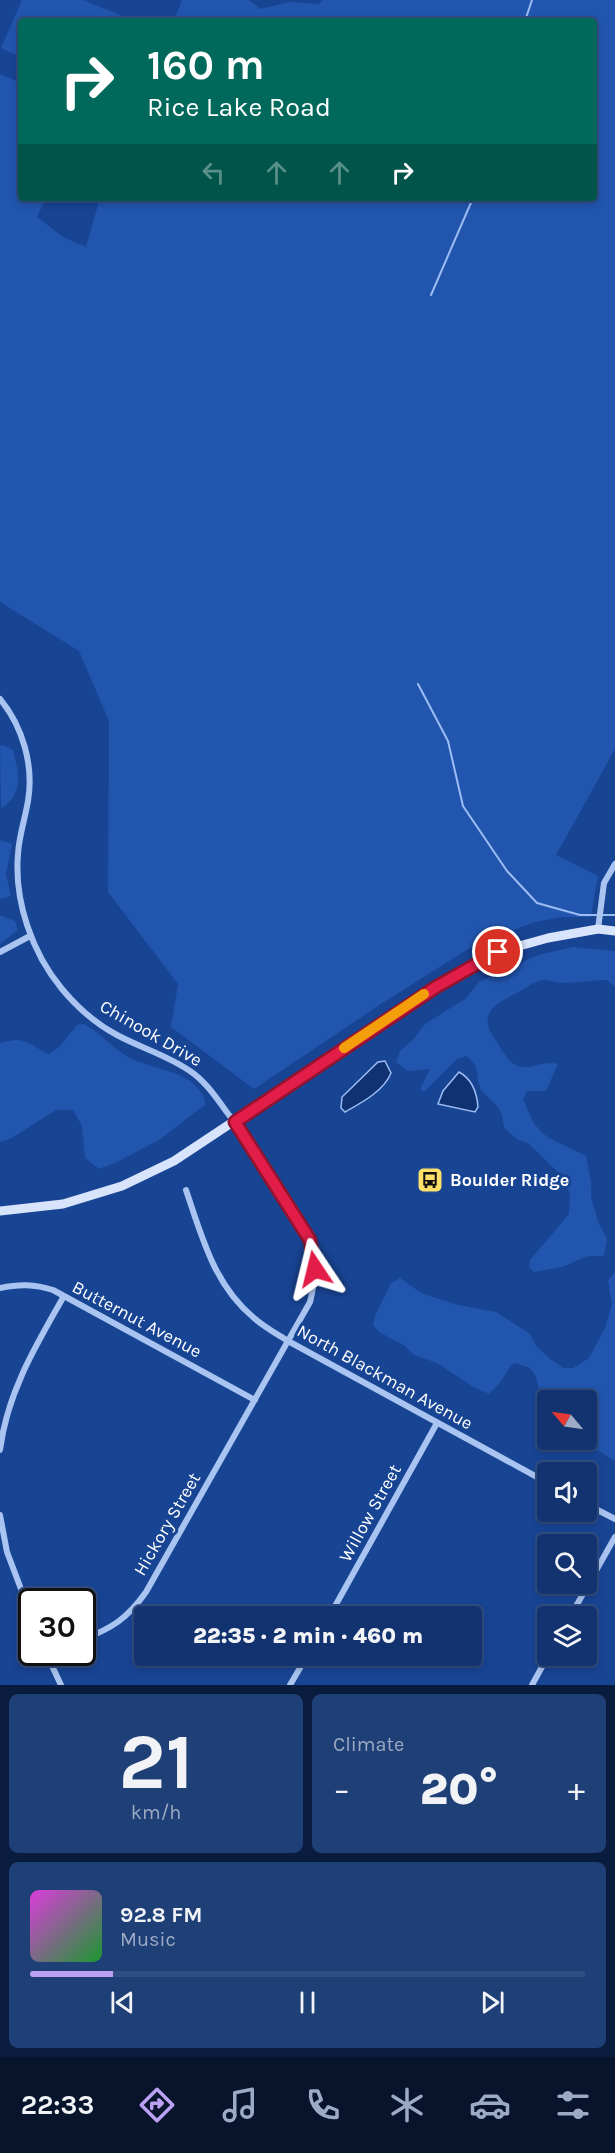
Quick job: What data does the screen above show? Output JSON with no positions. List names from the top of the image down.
{
  "streets": {
    "street": [
      "Chinook Drive",
      "Butternut Avenue",
      "North Blackman Avenue",
      "Willow Street",
      "Hickory Street"
    ]
  },
  "crossings": [
    ["Butternut Avenue", "Hickory Street"],
    ["North Blackman Avenue", "Willow Street"],
    ["North Blackman Avenue", "Hickory Street"]
  ],
  "places": {
    "bus stop": ["Boulder Ridge"]
  },
  "north": "top left",
  "page": {
    "turn": ["160 m", "Rice Lake Road"],
    "limit": "30",
    "trip": "22:35 · 2 min · 460 m",
    "tile": [
      ["21", "km/h"],
      "Climate"
    ],
    "heat": ["−", "20°", "+"],
    "song": ["92.8 FM", "Music"],
    "tabs": "22:33"
  }
}
